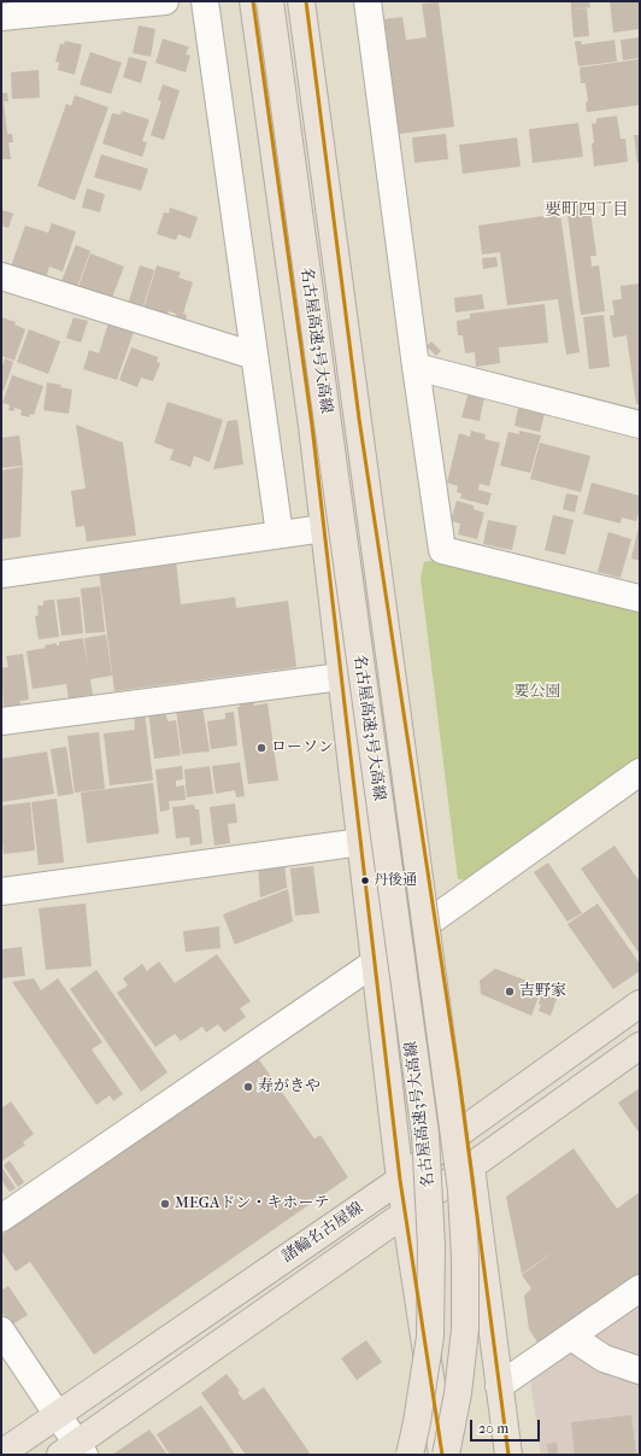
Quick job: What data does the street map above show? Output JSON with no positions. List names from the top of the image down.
{
  "streets": {
    "main road": ["名古屋高速3号大高線", "諸輪名古屋線"]
  },
  "districts": ["要町四丁目"],
  "parks": ["要公園"],
  "places": [
    "ローソン",
    "丹後通",
    "吉野家",
    "寿がきや",
    "MEGAドン・キホーテ"
  ],
  "scale_bar": "20 m"
}
